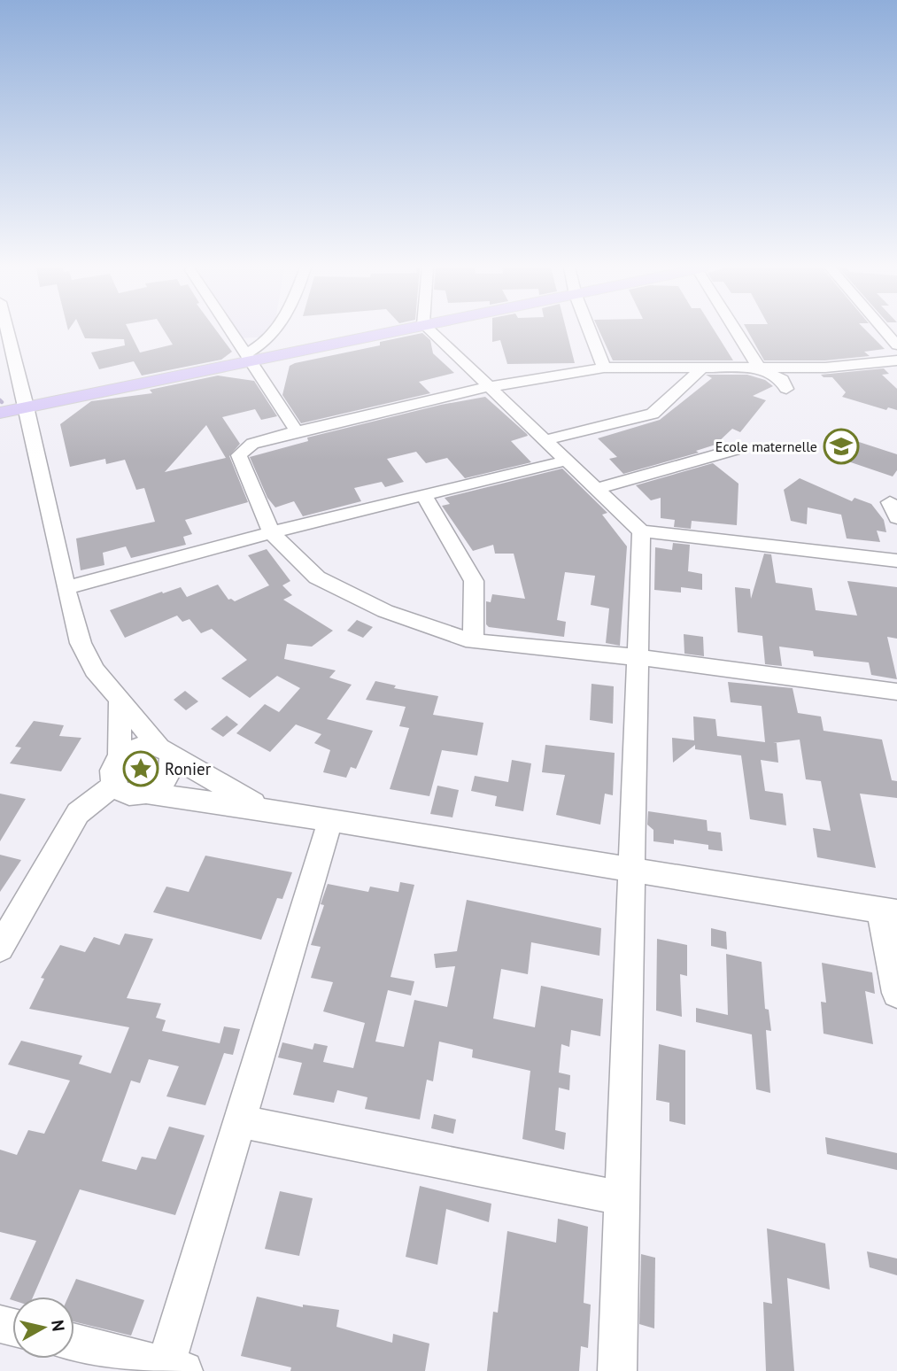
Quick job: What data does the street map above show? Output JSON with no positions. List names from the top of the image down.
{
  "places": {
    "school or university": ["Ecole maternelle"],
    "place": ["Ronier"]
  },
  "north": "right"
}
